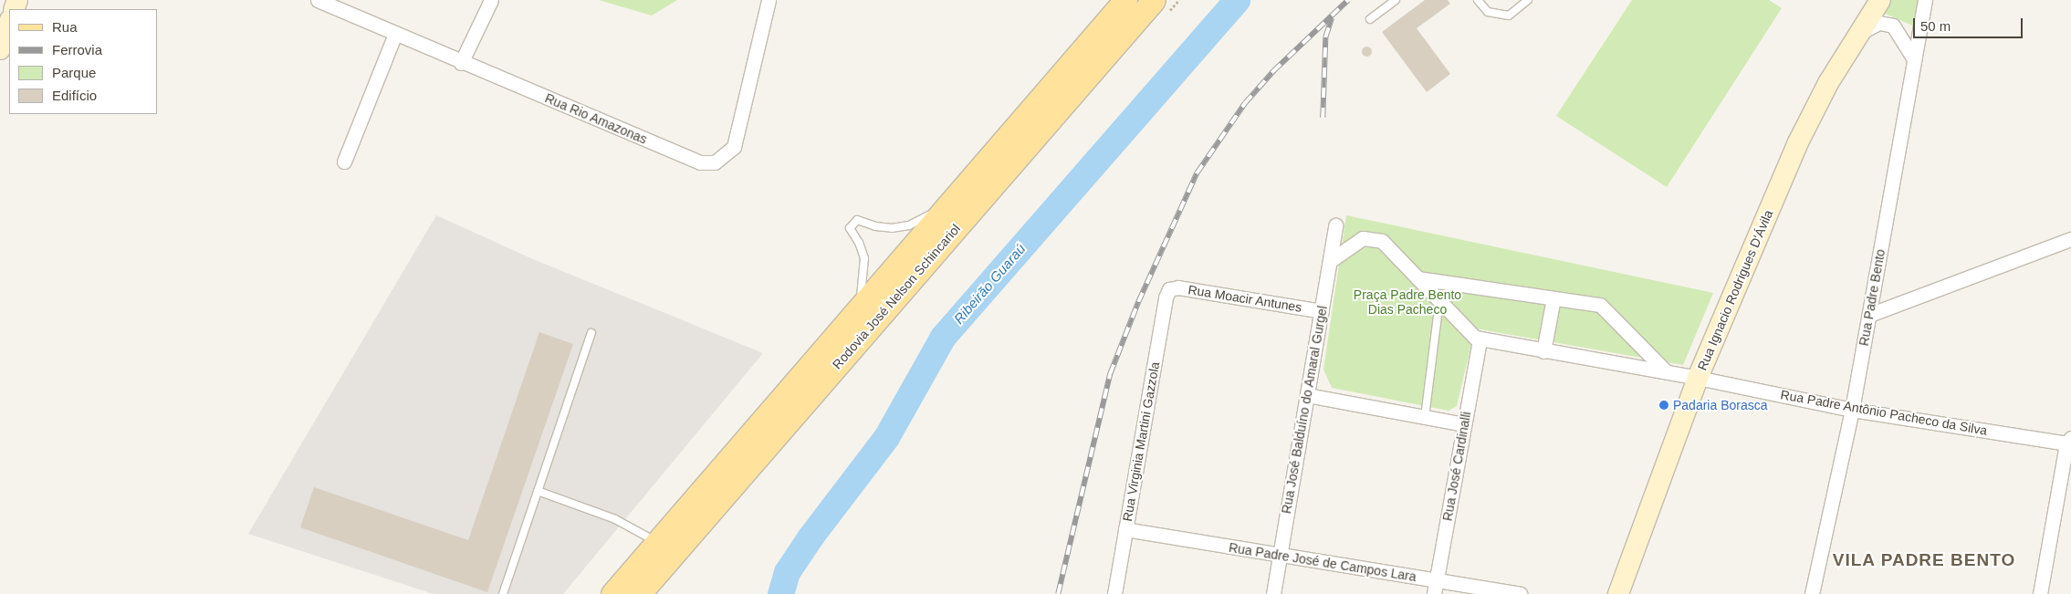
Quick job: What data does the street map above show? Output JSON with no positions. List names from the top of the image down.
{
  "streets": {
    "main road": ["Rodovia José Nelson Schincariol"],
    "street": [
      "Rua Rio Amazonas",
      "Rua Ignacio Rodrigues D'Ávila",
      "Rua Padre Bento",
      "Rua Moacir Antunes",
      "Rua José Balduíno do Amaral Gurgel",
      "Rua Padre Antônio Pacheco da Silva",
      "Rua Virginia Martini Gazzola",
      "Rua José Cardinalli",
      "Rua Padre José de Campos Lara"
    ]
  },
  "crossings": [
    ["Rua Ignacio Rodrigues D'Ávila", "Rua Padre Antônio Pacheco da Silva"],
    ["Rua Padre Bento", "Rua Padre Antônio Pacheco da Silva"],
    ["Rua Moacir Antunes", "Rua José Balduíno do Amaral Gurgel"],
    ["Rua Moacir Antunes", "Rua Virginia Martini Gazzola"],
    ["Rua José Balduíno do Amaral Gurgel", "Rua Padre José de Campos Lara"],
    ["Rua Padre Antônio Pacheco da Silva", "Rua José Cardinalli"],
    ["Rua Virginia Martini Gazzola", "Rua Padre José de Campos Lara"],
    ["Rua José Cardinalli", "Rua Padre José de Campos Lara"]
  ],
  "districts": ["VILA PADRE BENTO"],
  "water": ["Ribeirão Guaraú"],
  "parks": ["Praça Padre Bento Dias Pacheco"],
  "places": ["Padaria Borasca"],
  "legend": [
    "Rua",
    "Ferrovia",
    "Parque",
    "Edifício"
  ],
  "scale_bar": "50 m"
}
